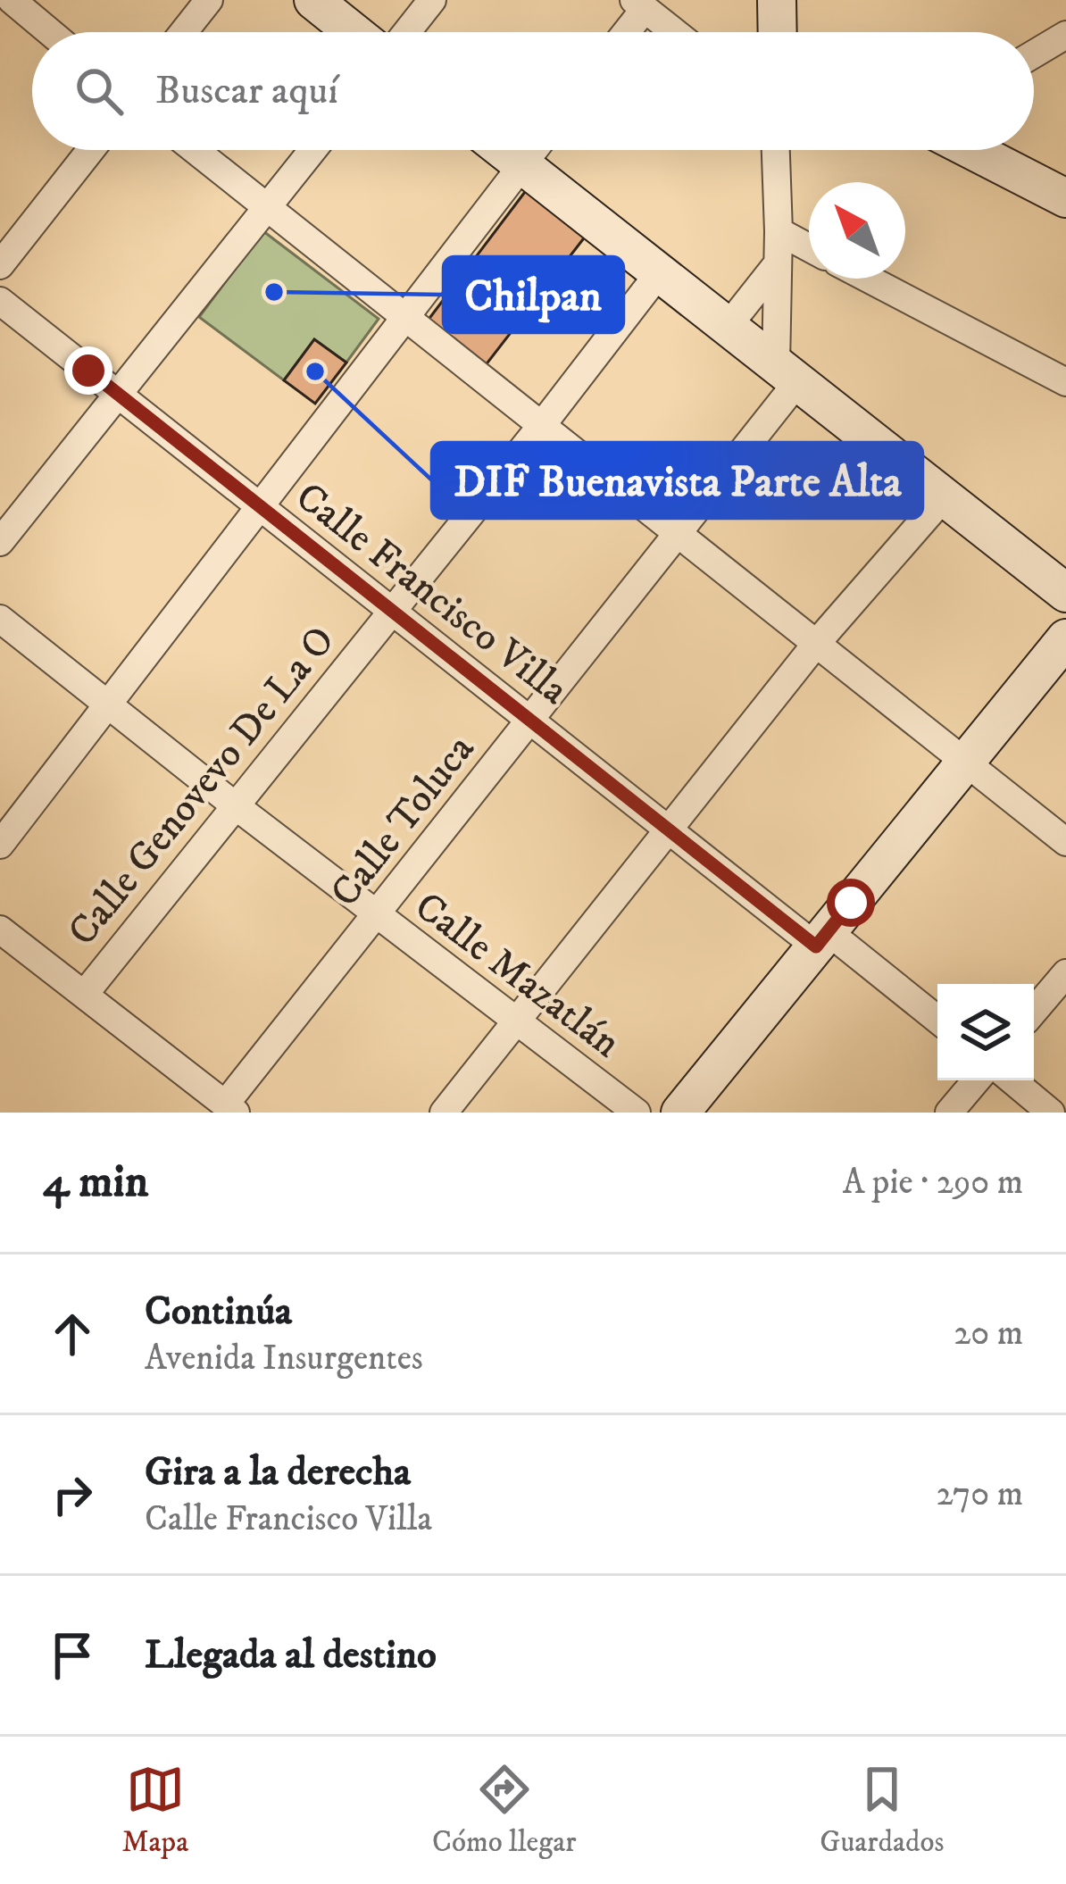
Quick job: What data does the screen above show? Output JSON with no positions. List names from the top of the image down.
{
  "streets": {
    "street": [
      "Calle Francisco Villa",
      "Calle Genovevo De La O",
      "Calle Toluca",
      "Calle Mazatlán"
    ]
  },
  "crossings": [
    ["Calle Francisco Villa", "Calle Genovevo De La O"],
    ["Calle Francisco Villa", "Calle Toluca"],
    ["Calle Genovevo De La O", "Calle Mazatlán"],
    ["Calle Toluca", "Calle Mazatlán"]
  ],
  "places": ["Chilpan", "DIF Buenavista Parte Alta"],
  "north": "top left",
  "page": {
    "search": "Buscar aquí",
    "heading": ["4 min", "A pie · 290 m"],
    "list": [
      ["Continúa", "Avenida Insurgentes", "20 m"],
      ["Gira a la derecha", "Calle Francisco Villa", "270 m"],
      "Llegada al destino"
    ],
    "nav": ["Mapa", "Cómo llegar", "Guardados"]
  }
}
